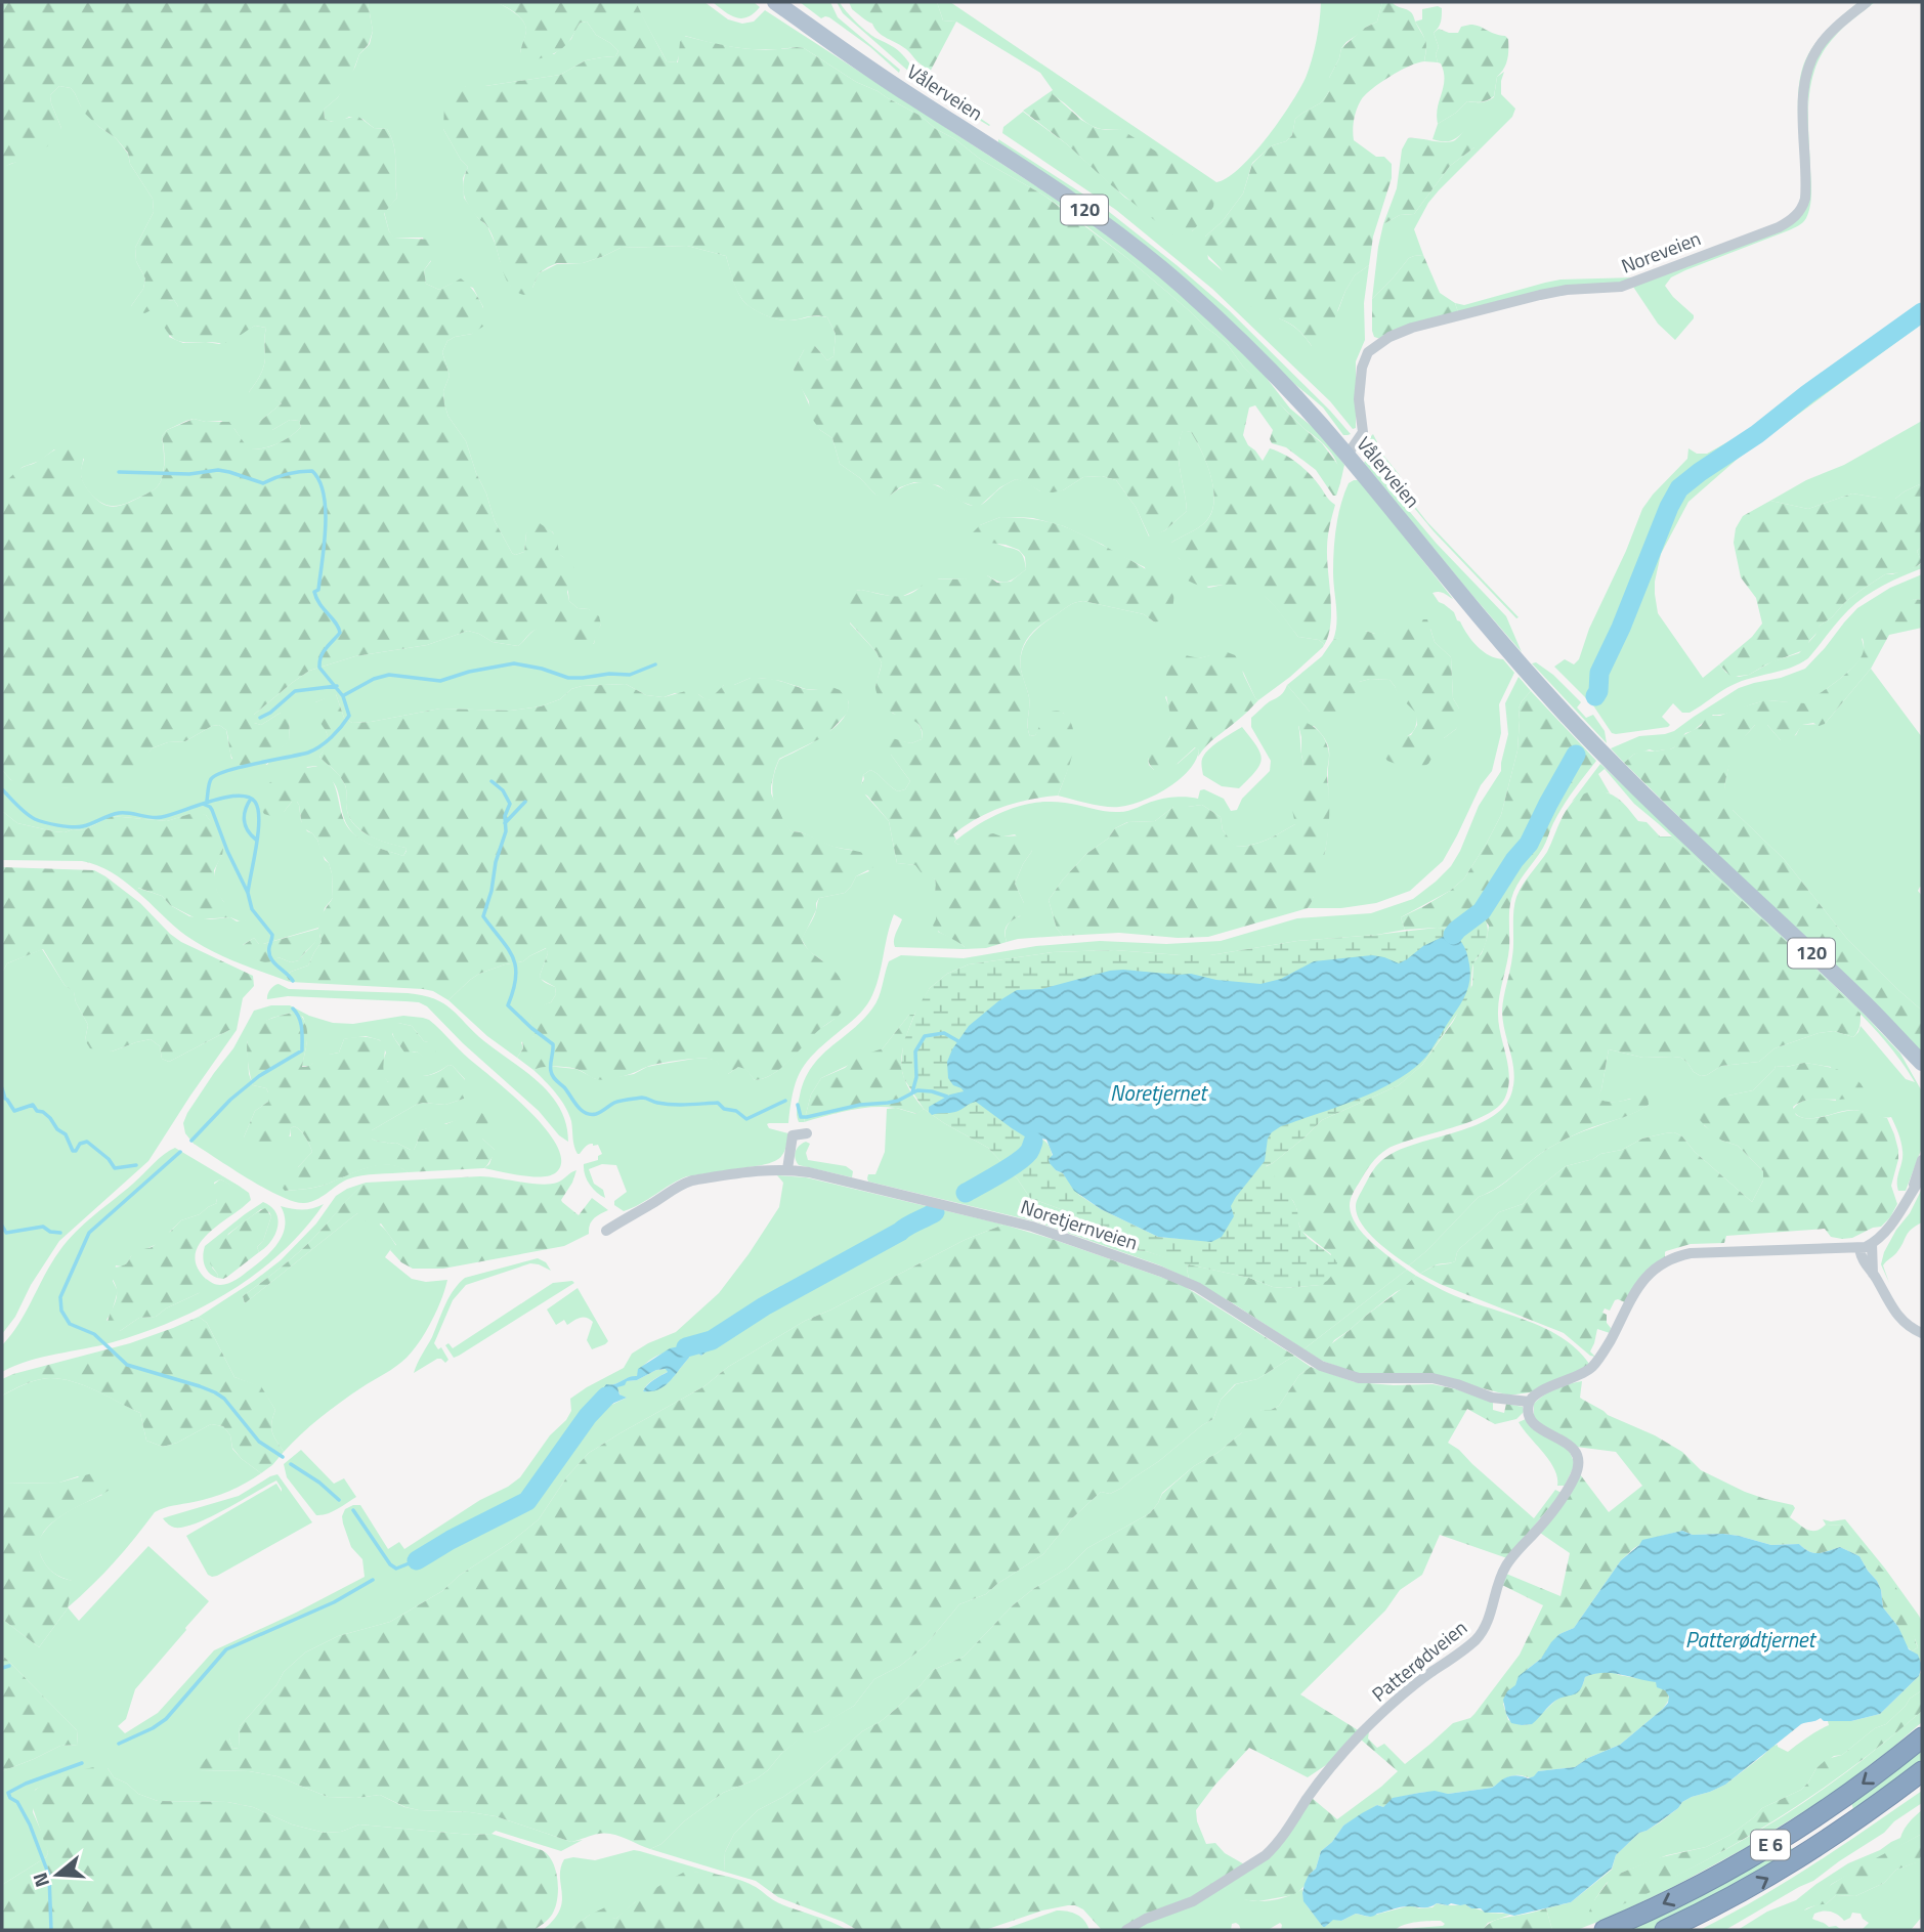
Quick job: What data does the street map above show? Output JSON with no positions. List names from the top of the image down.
{
  "streets": {
    "highway": ["E 6"],
    "main road": ["Vålerveien", "120"],
    "street": ["Noreveien", "Noretjernveien", "Patterødveien"]
  },
  "crossings": [
    ["Vålerveien", "Noreveien"],
    ["Noretjernveien", "Patterødveien"]
  ],
  "water": ["Noretjernet", "Patterødtjernet"],
  "north": "left"
}
